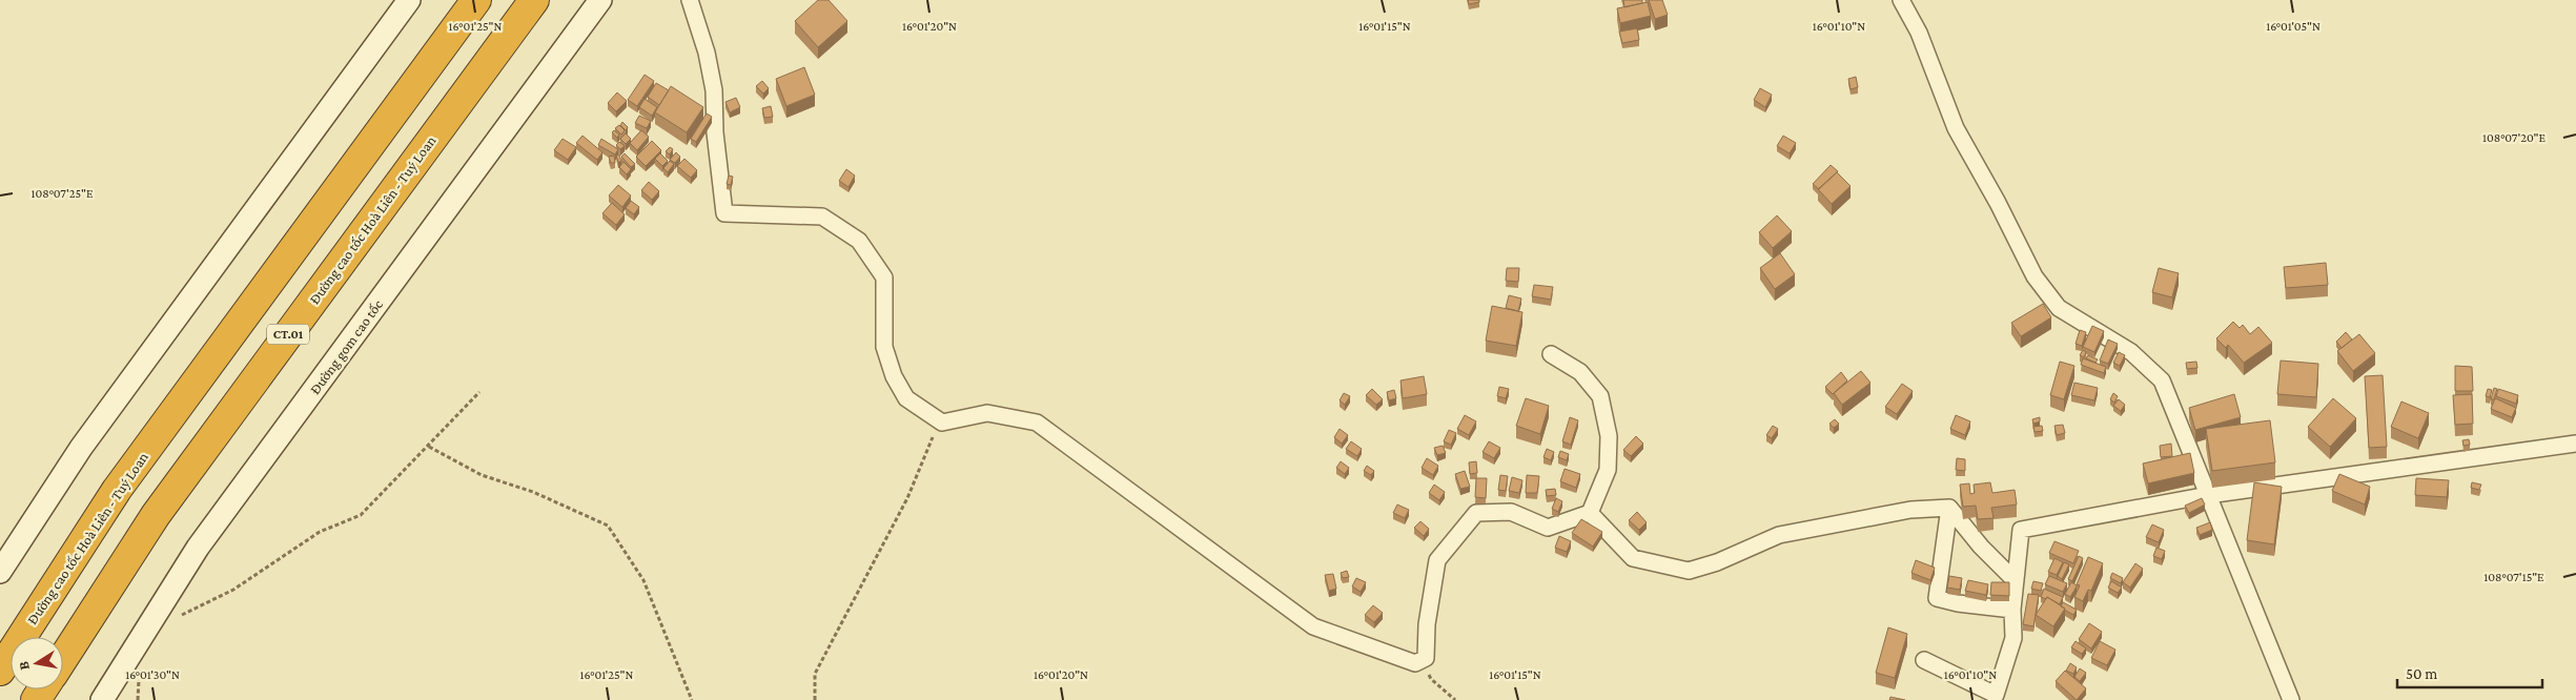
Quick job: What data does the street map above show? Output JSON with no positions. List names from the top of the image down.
{
  "streets": {
    "highway": ["Đường cao tốc Hoà Liên - Tuý Loan", "CT.01"],
    "main road": ["Đường gom cao tốc"]
  },
  "scale_bar": "50 m",
  "north": "left",
  "coordinates": [
    "16°01'25\"N",
    "16°01'20\"N",
    "16°01'15\"N",
    "16°01'10\"N",
    "16°01'05\"N",
    "108°07'20\"E",
    "108°07'25\"E",
    "108°07'15\"E",
    "16°01'30\"N"
  ]
}
